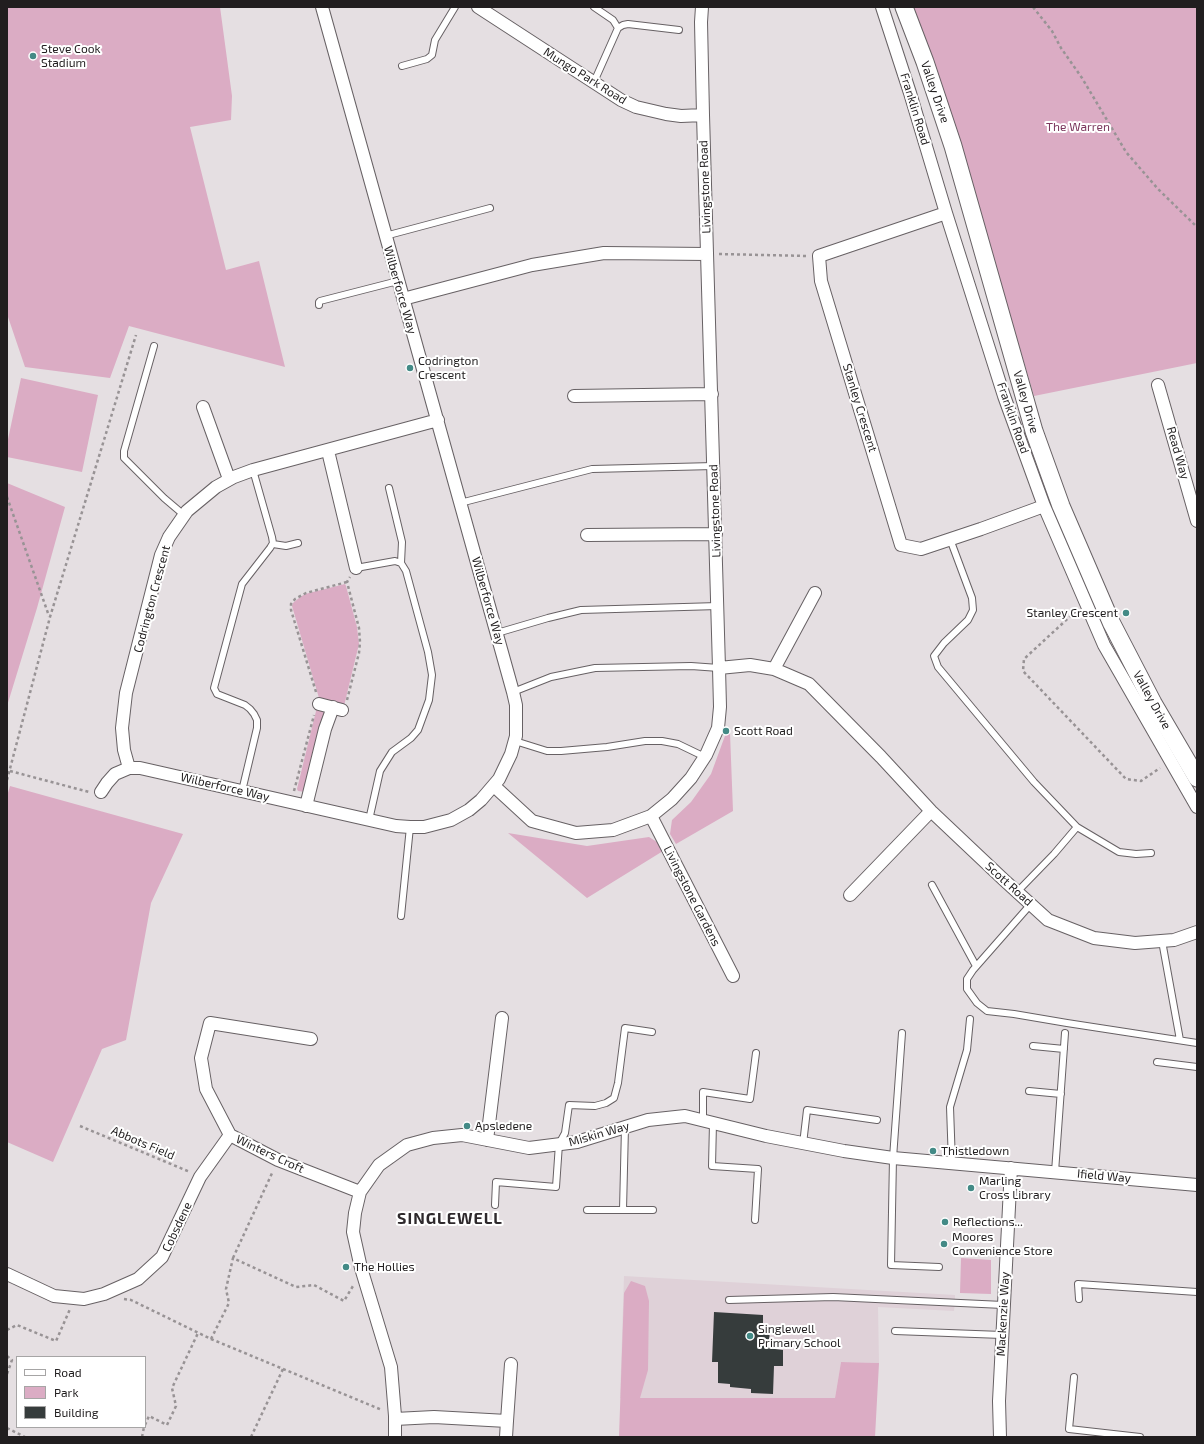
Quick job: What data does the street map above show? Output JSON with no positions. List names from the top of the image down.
{
  "streets": {
    "street": [
      "Mungo Park Road",
      "Valley Drive",
      "Franklin Road",
      "Livingstone Road",
      "Wilberforce Way",
      "Stanley Crescent",
      "Read Way",
      "Codrington Crescent",
      "Scott Road",
      "Livingstone Gardens",
      "Miskin Way",
      "Winters Croft",
      "Ifield Way",
      "Cobsdene",
      "Mackenzie Way"
    ],
    "path": ["Abbots Field"]
  },
  "crossings": [
    ["Mungo Park Road", "Livingstone Road"],
    ["Franklin Road", "Stanley Crescent"],
    ["Livingstone Road", "Wilberforce Way"],
    ["Livingstone Road", "Scott Road"],
    ["Livingstone Road", "Livingstone Gardens"],
    ["Wilberforce Way", "Codrington Crescent"],
    ["Miskin Way", "Winters Croft"],
    ["Miskin Way", "Ifield Way"],
    ["Miskin Way", "Mackenzie Way"],
    ["Abbots Field", "Cobsdene"],
    ["Winters Croft", "Cobsdene"],
    ["Ifield Way", "Mackenzie Way"]
  ],
  "districts": ["SINGLEWELL"],
  "parks": ["The Warren"],
  "places": [
    "Steve Cook Stadium",
    "Codrington Crescent",
    "Stanley Crescent",
    "Scott Road",
    "Apsledene",
    "Thistledown",
    "Marling Cross Library",
    "Reflections...",
    "Moores Convenience Store",
    "The Hollies",
    "Singlewell Primary School"
  ],
  "legend": ["Road", "Park", "Building"]
}
